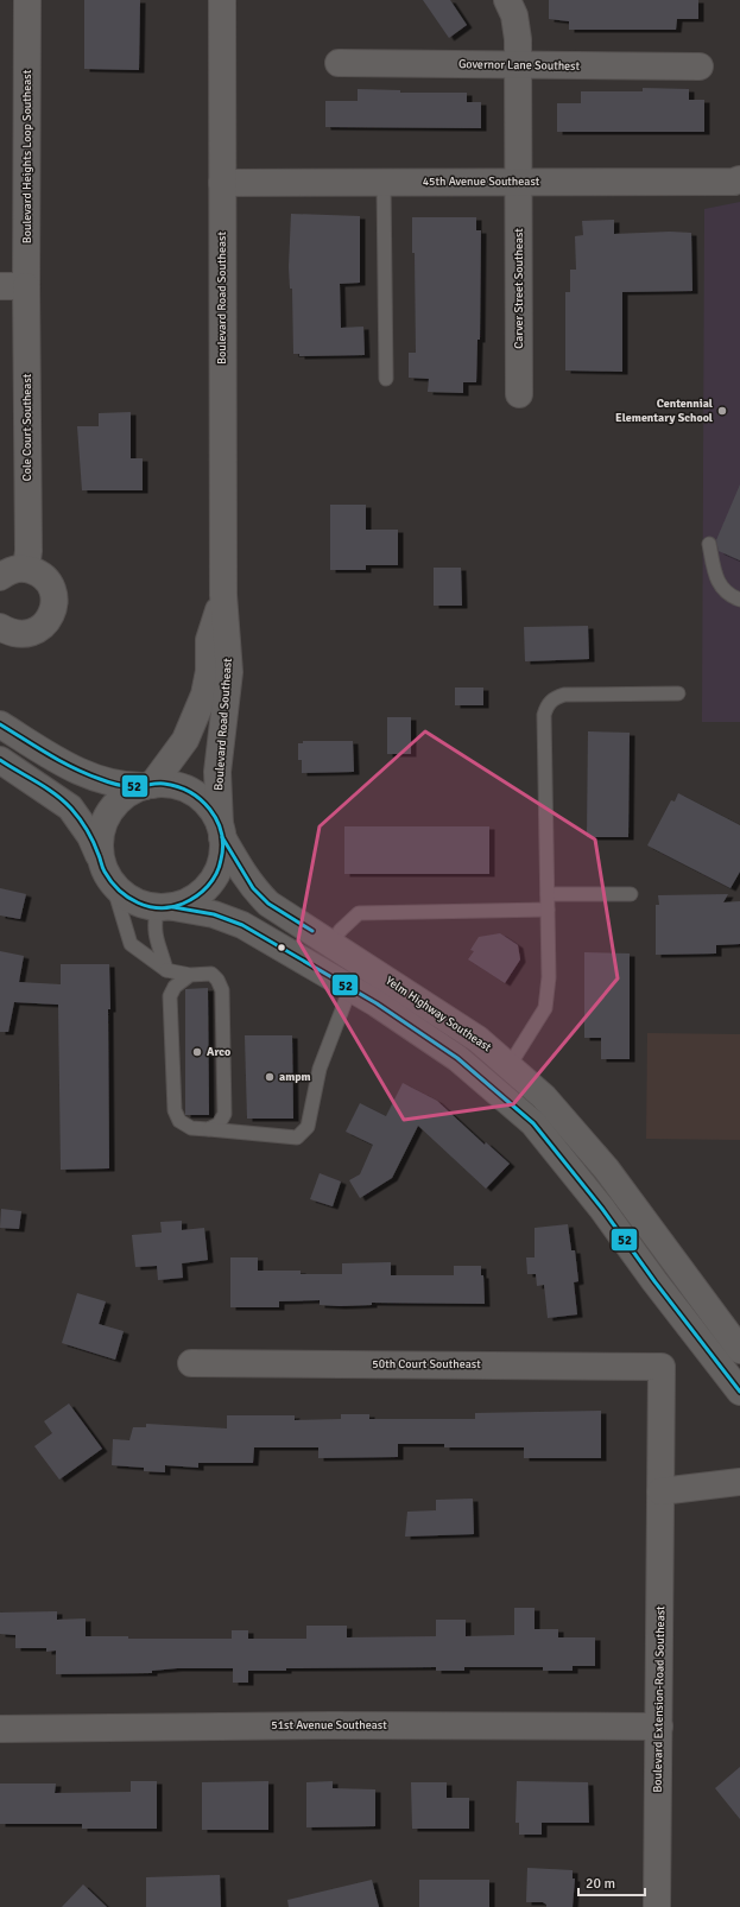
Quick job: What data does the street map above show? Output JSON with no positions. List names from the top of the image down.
{
  "streets": {
    "street": [
      "Governor Lane Southest",
      "Boulevard Heights Loop Southeast",
      "45th Avenue Southeast",
      "Carver Street Southeast",
      "Boulevard Road Southeast",
      "Cole Court Southeast",
      "Yelm Highway Southeast",
      "50th Court Southeast",
      "Boulevard Extension-Road Southeast",
      "51st Avenue Southeast"
    ]
  },
  "crossings": [
    ["Governor Lane Southest", "Carver Street Southeast"],
    ["Boulevard Heights Loop Southeast", "Cole Court Southeast"],
    ["45th Avenue Southeast", "Carver Street Southeast"],
    ["45th Avenue Southeast", "Boulevard Road Southeast"],
    ["Boulevard Road Southeast", "Yelm Highway Southeast"],
    ["50th Court Southeast", "Boulevard Extension-Road Southeast"],
    ["Boulevard Extension-Road Southeast", "51st Avenue Southeast"]
  ],
  "places": ["Centennial Elementary School", "Arco", "ampm"],
  "lines": ["transit line 52"],
  "scale_bar": "20 m"
}
